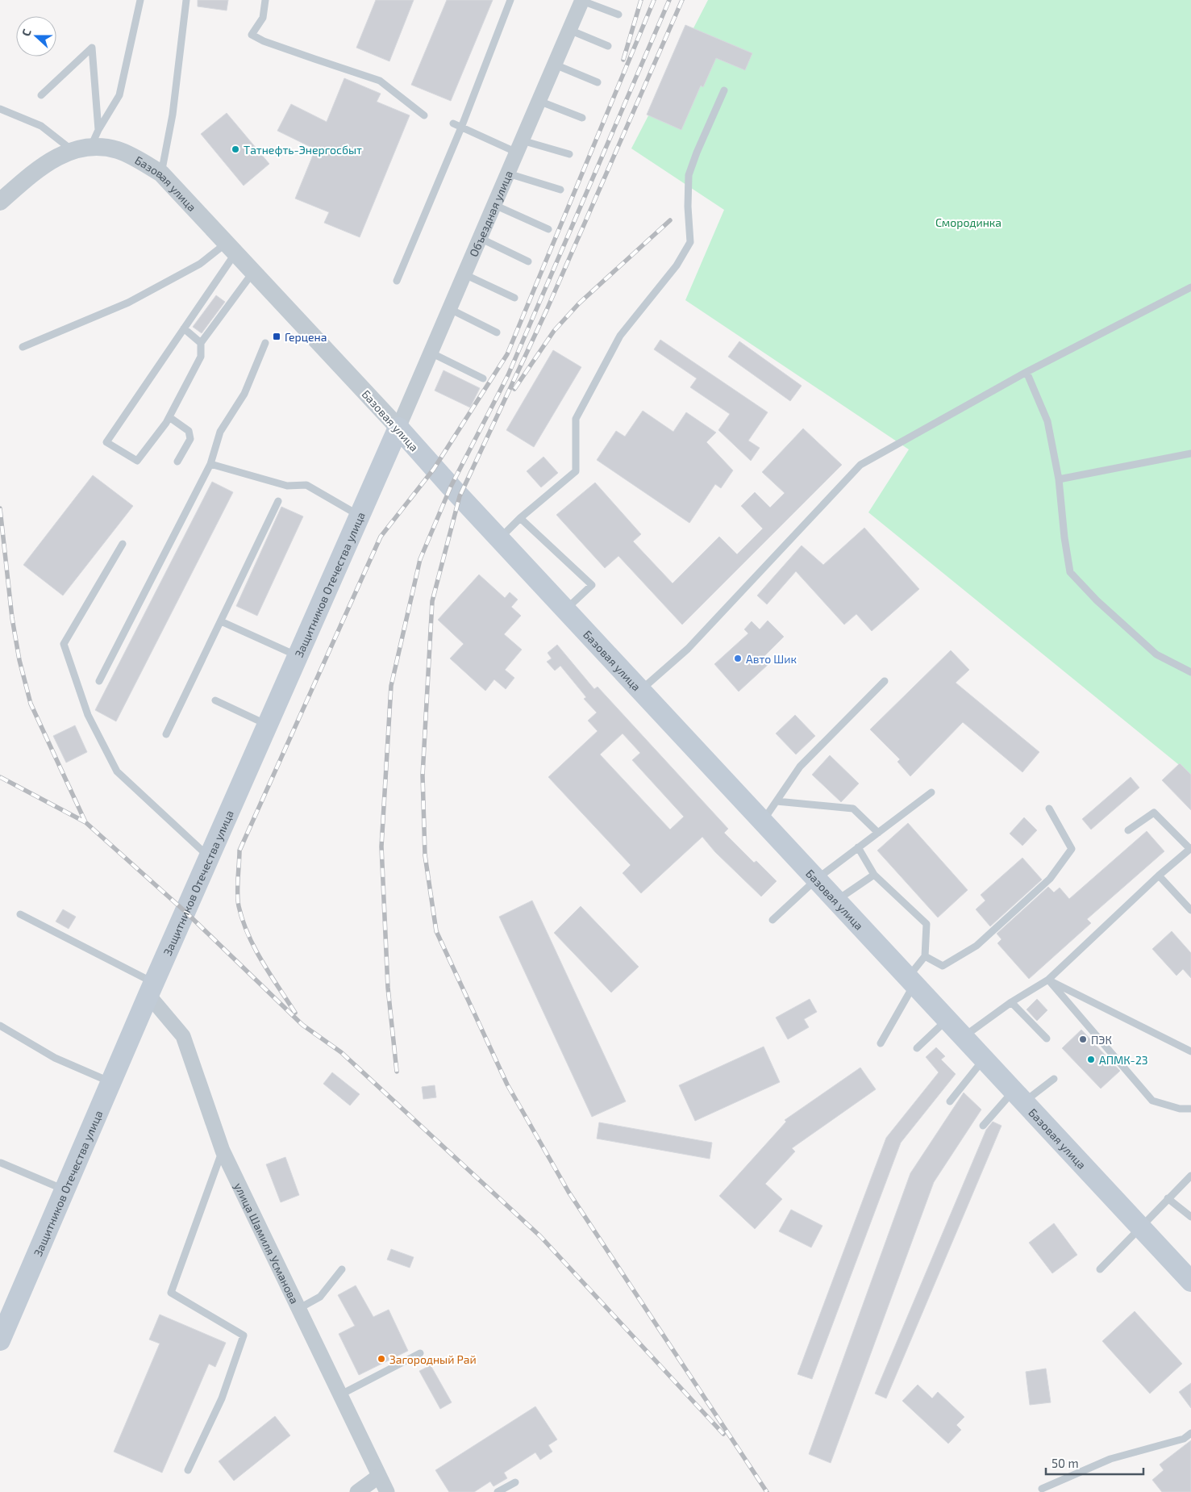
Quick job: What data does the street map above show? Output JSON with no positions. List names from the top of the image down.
{
  "streets": {
    "main road": ["Базовая улица", "Защитников Отечества улица"],
    "street": ["Объездная улица", "улица Шамиля Усманова"]
  },
  "crossings": [
    ["Базовая улица", "Объездная улица"],
    ["Базовая улица", "Защитников Отечества улица"],
    ["Объездная улица", "Защитников Отечества улица"],
    ["Защитников Отечества улица", "улица Шамиля Усманова"]
  ],
  "parks": ["Смородинка"],
  "places": {
    "other": [
      "Татнефть-Энергосбыт",
      "Авто Шик",
      "ПЭК",
      "АПМК-23",
      "Загородный Рай"
    ],
    "transit": ["Герцена"]
  },
  "scale_bar": "50 m",
  "north": "left"
}
